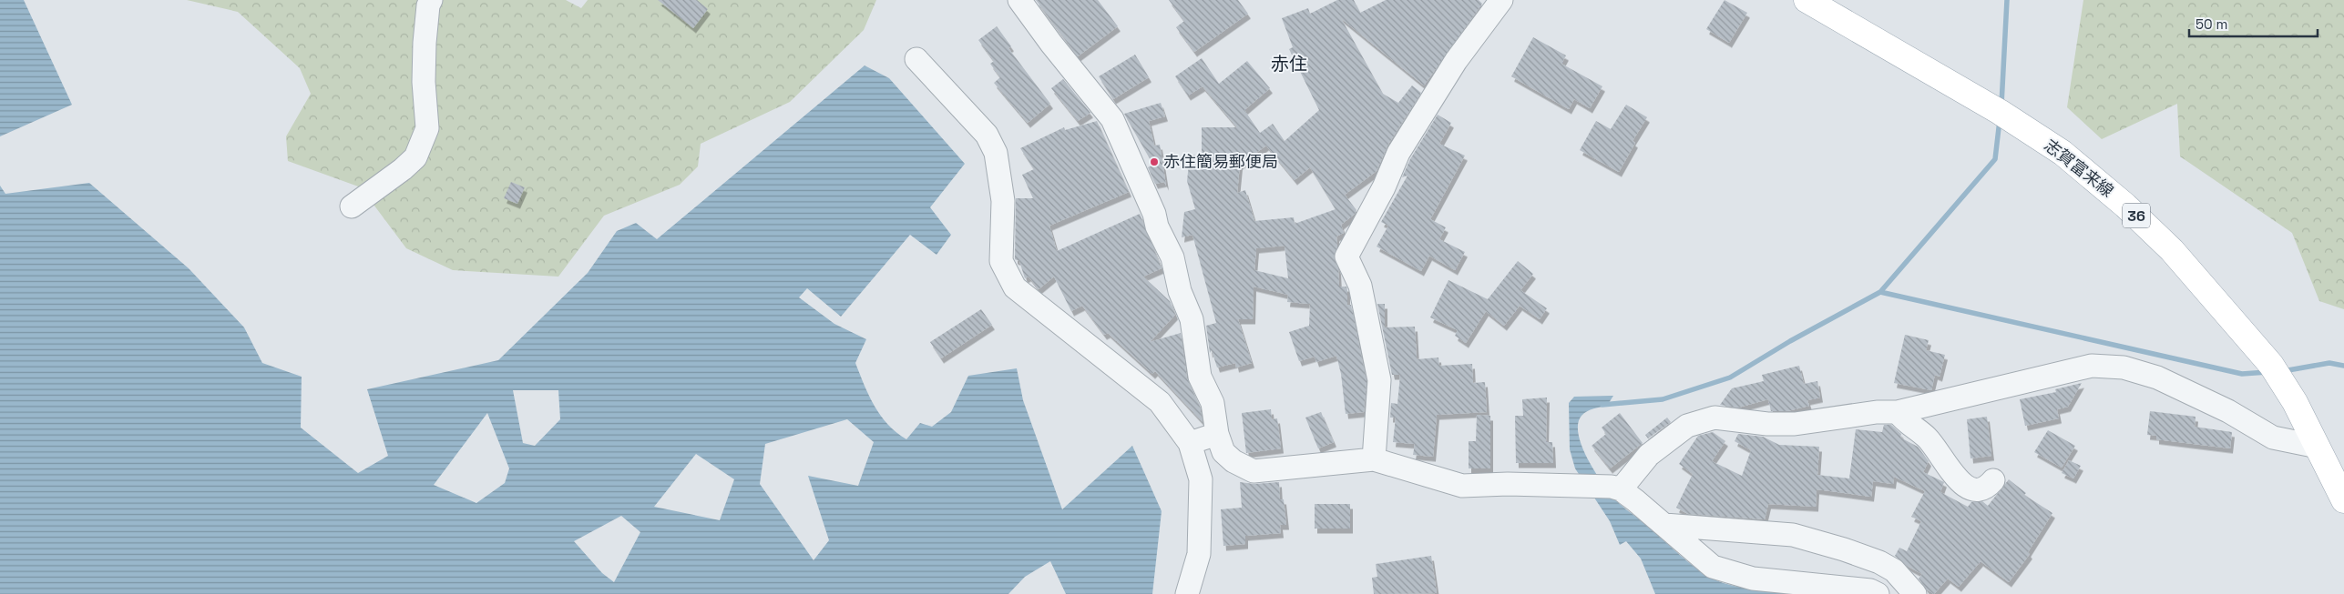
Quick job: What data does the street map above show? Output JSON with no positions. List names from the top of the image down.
{
  "streets": {
    "main road": ["志賀富来線", "36"]
  },
  "districts": ["赤住"],
  "places": ["赤住簡易郵便局"],
  "scale_bar": "50 m"
}
